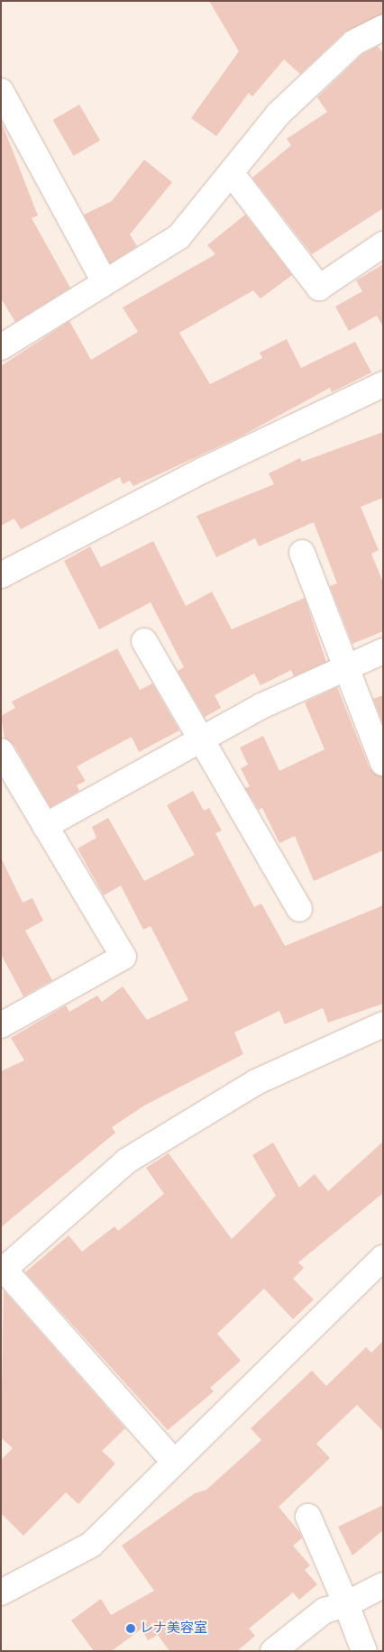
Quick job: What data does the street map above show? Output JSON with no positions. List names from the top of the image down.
{
  "places": ["レナ美容室"]
}
